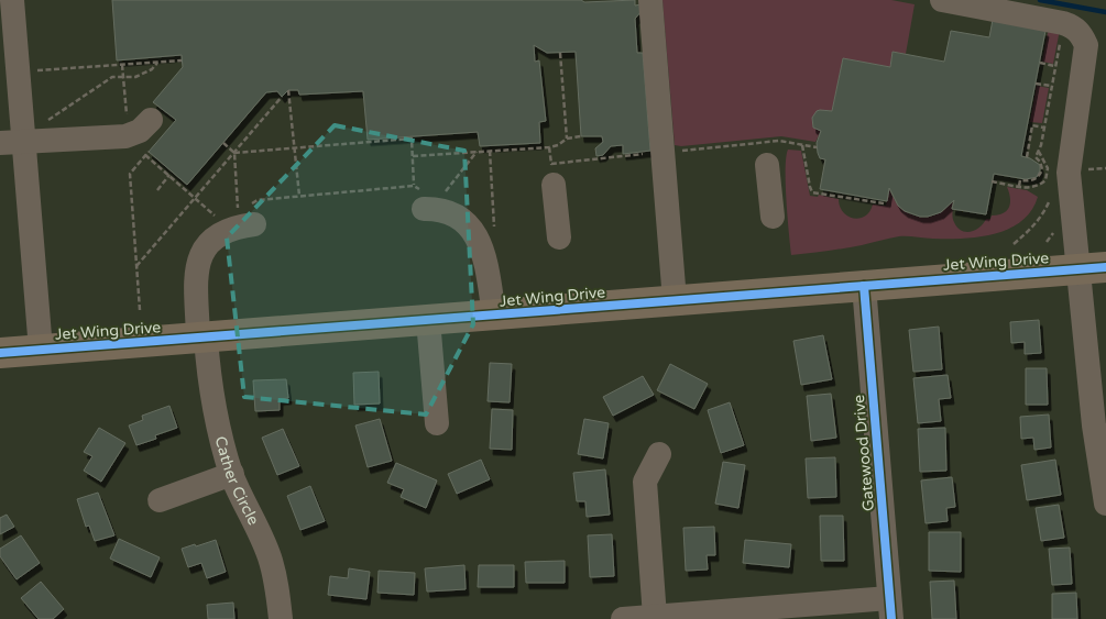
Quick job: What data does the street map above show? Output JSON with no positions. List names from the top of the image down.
{
  "streets": {
    "main road": ["Jet Wing Drive"],
    "street": ["Gatewood Drive", "Cather Circle"]
  },
  "crossings": [
    ["Jet Wing Drive", "Gatewood Drive"],
    ["Jet Wing Drive", "Cather Circle"]
  ]
}
